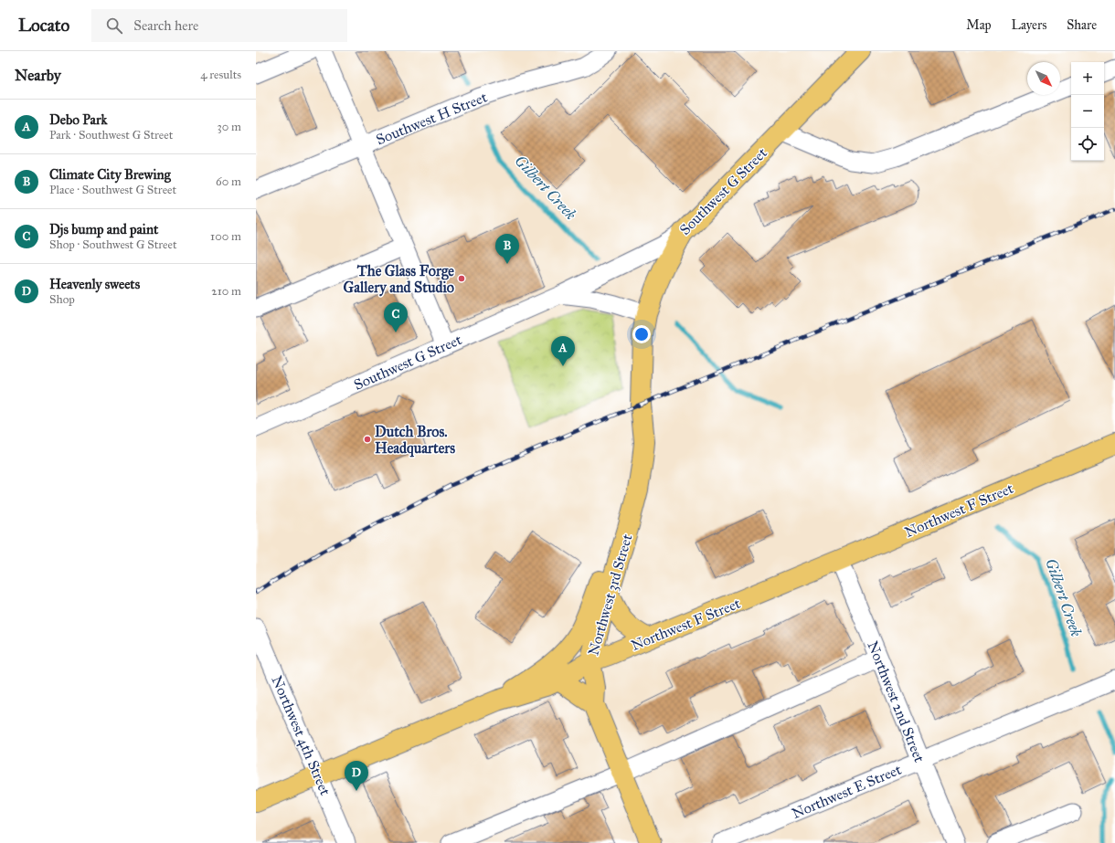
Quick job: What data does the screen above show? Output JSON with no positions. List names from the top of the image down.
{
  "streets": {
    "main road": ["Southwest G Street", "Northwest F Street", "Northwest 3rd Street"],
    "street": [
      "Southwest H Street",
      "Northwest 2nd Street",
      "Northwest 4th Street",
      "Northwest E Street"
    ]
  },
  "crossings": [
    ["Southwest G Street", "Northwest 3rd Street"],
    ["Northwest F Street", "Northwest 3rd Street"],
    ["Northwest F Street", "Northwest 2nd Street"],
    ["Northwest F Street", "Northwest 4th Street"],
    ["Northwest 2nd Street", "Northwest E Street"]
  ],
  "water": ["Gilbert Creek"],
  "places": ["The Glass Forge Gallery and Studio", "Dutch Bros. Headquarters"],
  "north": "bottom right",
  "page": {
    "header": "Locato",
    "search": "Search here",
    "nav": ["Map", "Layers", "Share"],
    "heading": ["Nearby", "4 results"],
    "map_buttons": ["+", "−"],
    "list": [
      {
        "mark": "A",
        "name": "Debo Park",
        "note": "Park · Southwest G Street",
        "value": "30 m"
      },
      {
        "mark": "B",
        "name": "Climate City Brewing",
        "note": "Place · Southwest G Street",
        "value": "60 m"
      },
      {
        "mark": "C",
        "name": "Djs bump and paint",
        "note": "Shop · Southwest G Street",
        "value": "100 m"
      },
      {
        "mark": "D",
        "name": "Heavenly sweets",
        "note": "Shop",
        "value": "210 m"
      }
    ],
    "pins": [
      "B",
      "C",
      "A",
      "D"
    ]
  }
}
